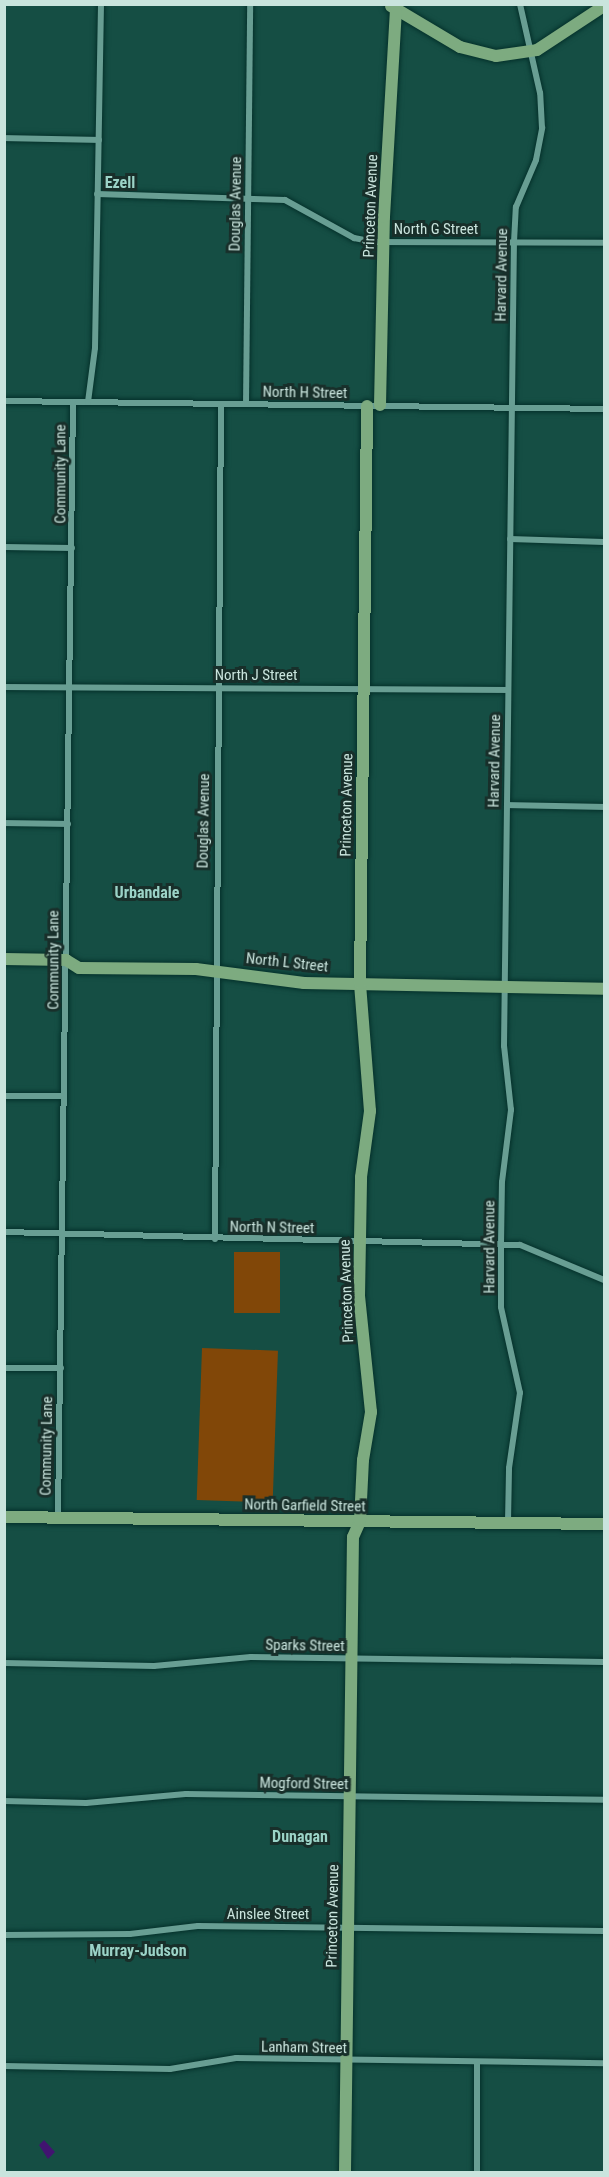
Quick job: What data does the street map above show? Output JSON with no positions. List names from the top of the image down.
{
  "streets": {
    "street": [
      "Douglas Avenue",
      "Princeton Avenue",
      "North G Street",
      "Harvard Avenue",
      "North H Street",
      "Community Lane",
      "North J Street",
      "North L Street",
      "North N Street",
      "North Garfield Street",
      "Sparks Street",
      "Mogford Street",
      "Ainslee Street",
      "Lanham Street"
    ]
  },
  "crossings": [
    ["Douglas Avenue", "North G Street"],
    ["Douglas Avenue", "North H Street"],
    ["Douglas Avenue", "North J Street"],
    ["Douglas Avenue", "North L Street"],
    ["Douglas Avenue", "North N Street"],
    ["Princeton Avenue", "North G Street"],
    ["Princeton Avenue", "North H Street"],
    ["Princeton Avenue", "North J Street"],
    ["Princeton Avenue", "North L Street"],
    ["Princeton Avenue", "North N Street"],
    ["Princeton Avenue", "North Garfield Street"],
    ["Princeton Avenue", "Sparks Street"],
    ["Princeton Avenue", "Mogford Street"],
    ["Princeton Avenue", "Ainslee Street"],
    ["Princeton Avenue", "Lanham Street"],
    ["North G Street", "Harvard Avenue"],
    ["Harvard Avenue", "North H Street"],
    ["Harvard Avenue", "North J Street"],
    ["Harvard Avenue", "North L Street"],
    ["Harvard Avenue", "North N Street"],
    ["Harvard Avenue", "North Garfield Street"],
    ["North H Street", "Community Lane"],
    ["Community Lane", "North J Street"],
    ["Community Lane", "North L Street"],
    ["Community Lane", "North N Street"],
    ["Community Lane", "North Garfield Street"]
  ],
  "districts": [
    "Ezell",
    "Urbandale",
    "Dunagan",
    "Murray-Judson"
  ]
}
